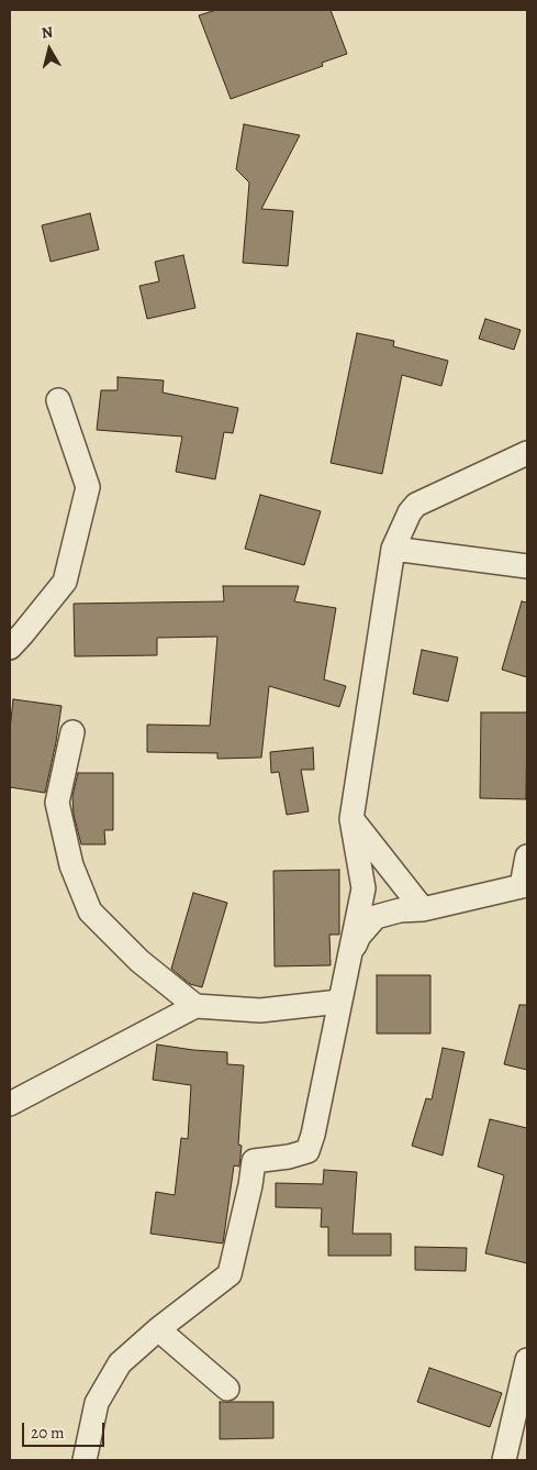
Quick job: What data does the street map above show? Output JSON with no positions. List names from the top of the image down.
{
  "scale_bar": "20 m",
  "north": "top"
}
